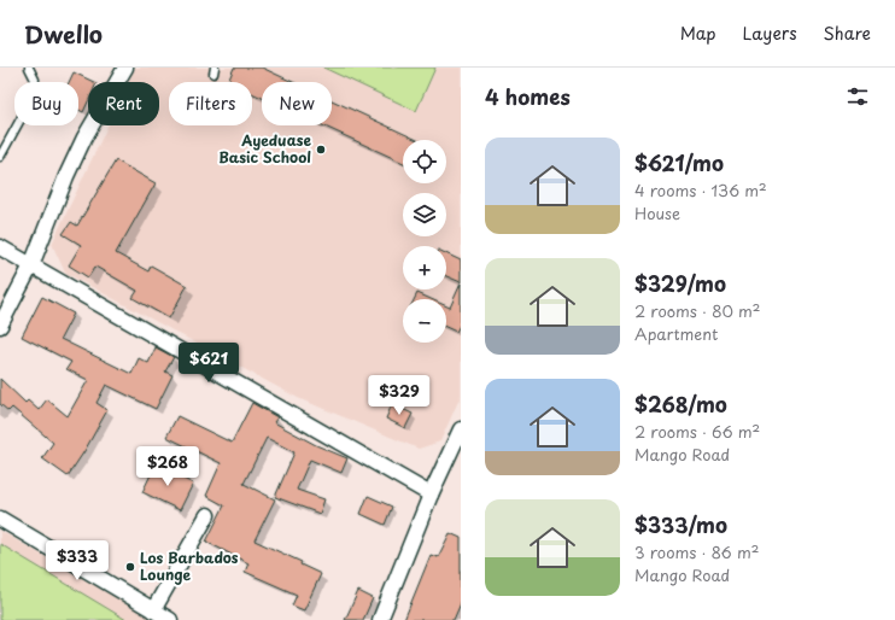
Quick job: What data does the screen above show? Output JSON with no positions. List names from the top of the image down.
{
  "places": ["Ayeduase Basic School", "Los Barbados Lounge"],
  "page": {
    "header": "Dwello",
    "nav": ["Map", "Layers", "Share"],
    "heading": "4 homes",
    "chip": [
      "Buy",
      "Rent",
      "Filters",
      "New"
    ],
    "list": [
      {
        "name": "$621/mo",
        "note": "4 rooms · 136 m² · House"
      },
      {
        "name": "$329/mo",
        "note": "2 rooms · 80 m² · Apartment"
      },
      {
        "name": "$268/mo",
        "note": "2 rooms · 66 m² · Mango Road"
      },
      {
        "name": "$333/mo",
        "note": "3 rooms · 86 m² · Mango Road"
      }
    ],
    "map_buttons": ["+", "−"],
    "price": [
      "$621",
      "$329",
      "$268",
      "$333"
    ]
  }
}
